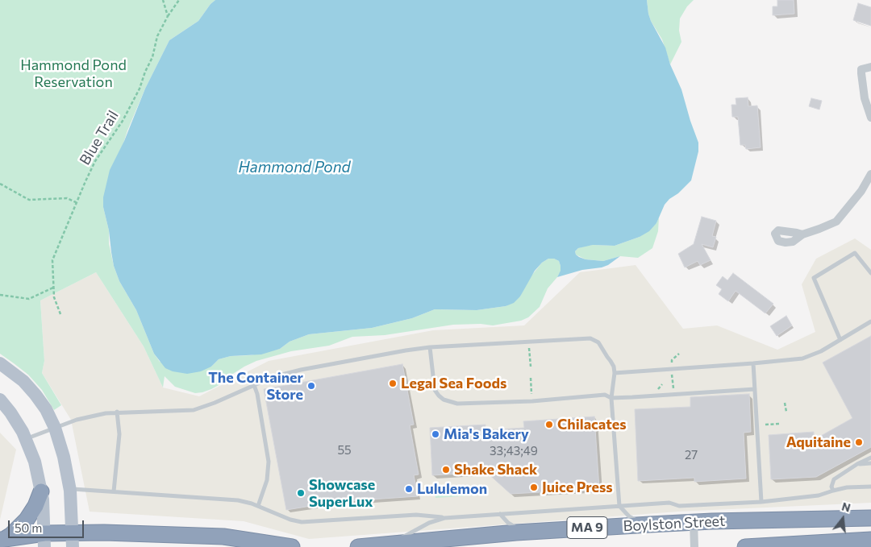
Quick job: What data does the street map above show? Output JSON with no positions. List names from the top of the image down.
{
  "streets": {
    "highway": ["Boylston Street", "MA 9"],
    "path": ["Blue Trail"]
  },
  "water": ["Hammond Pond"],
  "parks": ["Hammond Pond Reservation"],
  "places": [
    "Legal Sea Foods",
    "The Container Store",
    "Chilacates",
    "Mia's Bakery",
    "Aquitaine",
    "Shake Shack",
    "Juice Press",
    "Lululemon",
    "Showcase SuperLux"
  ],
  "house_numbers": ["55", "33;43;49", "27"],
  "scale_bar": "50 m",
  "north": "top"
}
